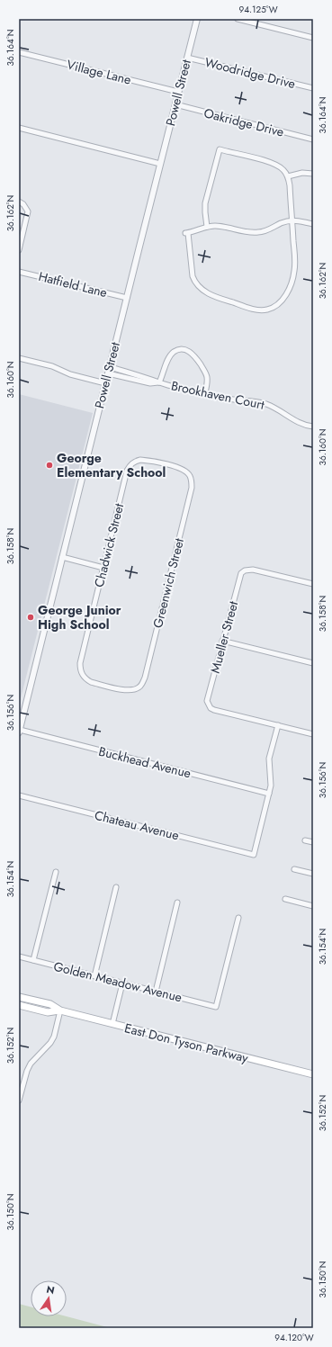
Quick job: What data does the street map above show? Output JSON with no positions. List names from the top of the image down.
{
  "streets": {
    "main road": ["East Don Tyson Parkway"],
    "street": [
      "Village Lane",
      "Woodridge Drive",
      "Powell Street",
      "Oakridge Drive",
      "Hatfield Lane",
      "Brookhaven Court",
      "Chadwick Street",
      "Greenwich Street",
      "Mueller Street",
      "Buckhead Avenue",
      "Chateau Avenue",
      "Golden Meadow Avenue"
    ]
  },
  "crossings": [
    ["Village Lane", "Powell Street"],
    ["Woodridge Drive", "Powell Street"],
    ["Powell Street", "Oakridge Drive"],
    ["Powell Street", "Hatfield Lane"],
    ["Powell Street", "Brookhaven Court"],
    ["Powell Street", "Buckhead Avenue"],
    ["Chadwick Street", "Greenwich Street"],
    ["Buckhead Avenue", "Chateau Avenue"]
  ],
  "places": ["George Elementary School", "George Junior High School"],
  "north": "top",
  "coordinates": [
    "94.125°W",
    "36.164°N",
    "36.162°N",
    "36.160°N",
    "36.158°N",
    "36.156°N",
    "36.154°N",
    "36.152°N",
    "36.150°N",
    "94.120°W"
  ]
}
